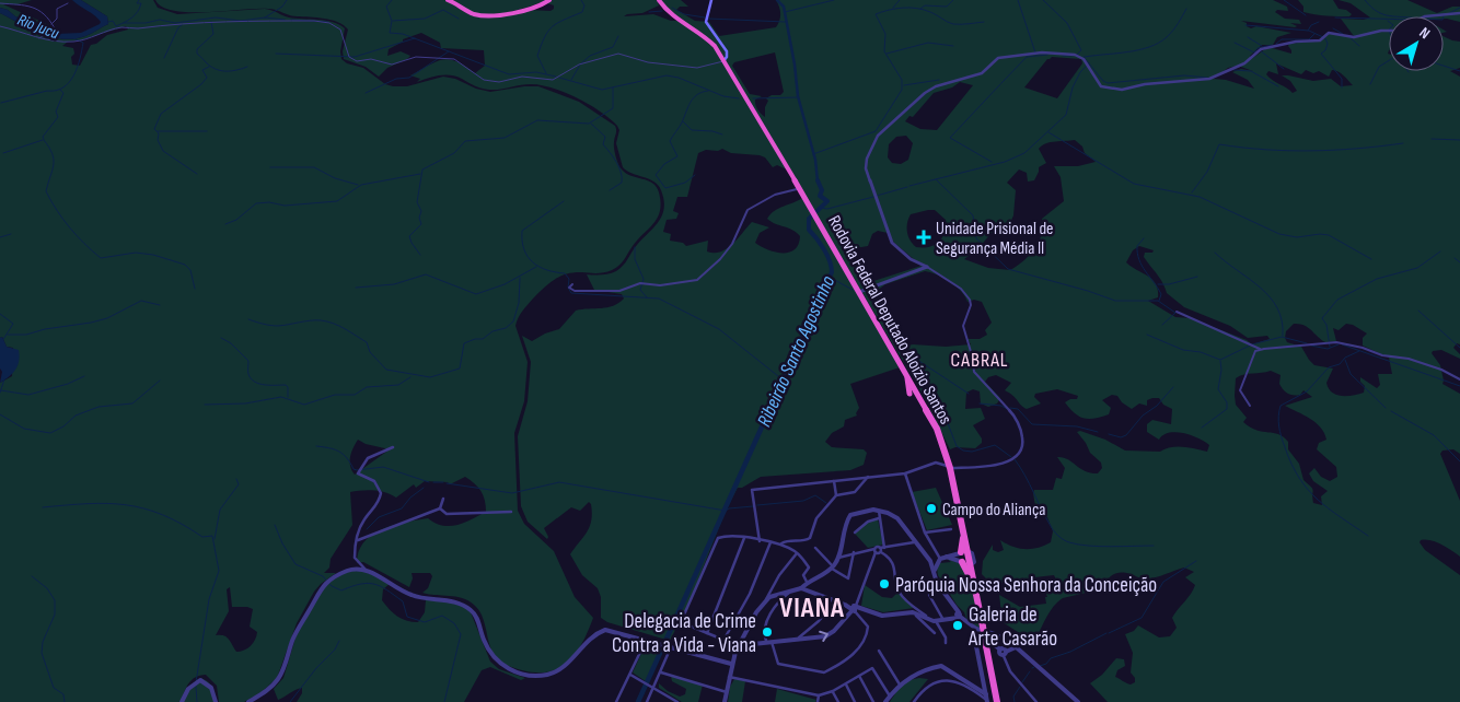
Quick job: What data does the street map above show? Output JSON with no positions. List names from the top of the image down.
{
  "streets": {
    "highway": ["Rodovia Federal Deputado Aloízio Santos"]
  },
  "districts": ["CABRAL", "VIANA"],
  "water": ["Rio Jucu", "Ribeirão Santo Agostinho"],
  "places": {
    "health": ["Unidade Prisional de Segurança Média II"],
    "other": [
      "Campo do Aliança",
      "Paróquia Nossa Senhora da Conceição",
      "Galeria de Arte Casarão",
      "Delegacia de Crime Contra a Vida - Viana"
    ]
  },
  "north": "top right"
}
